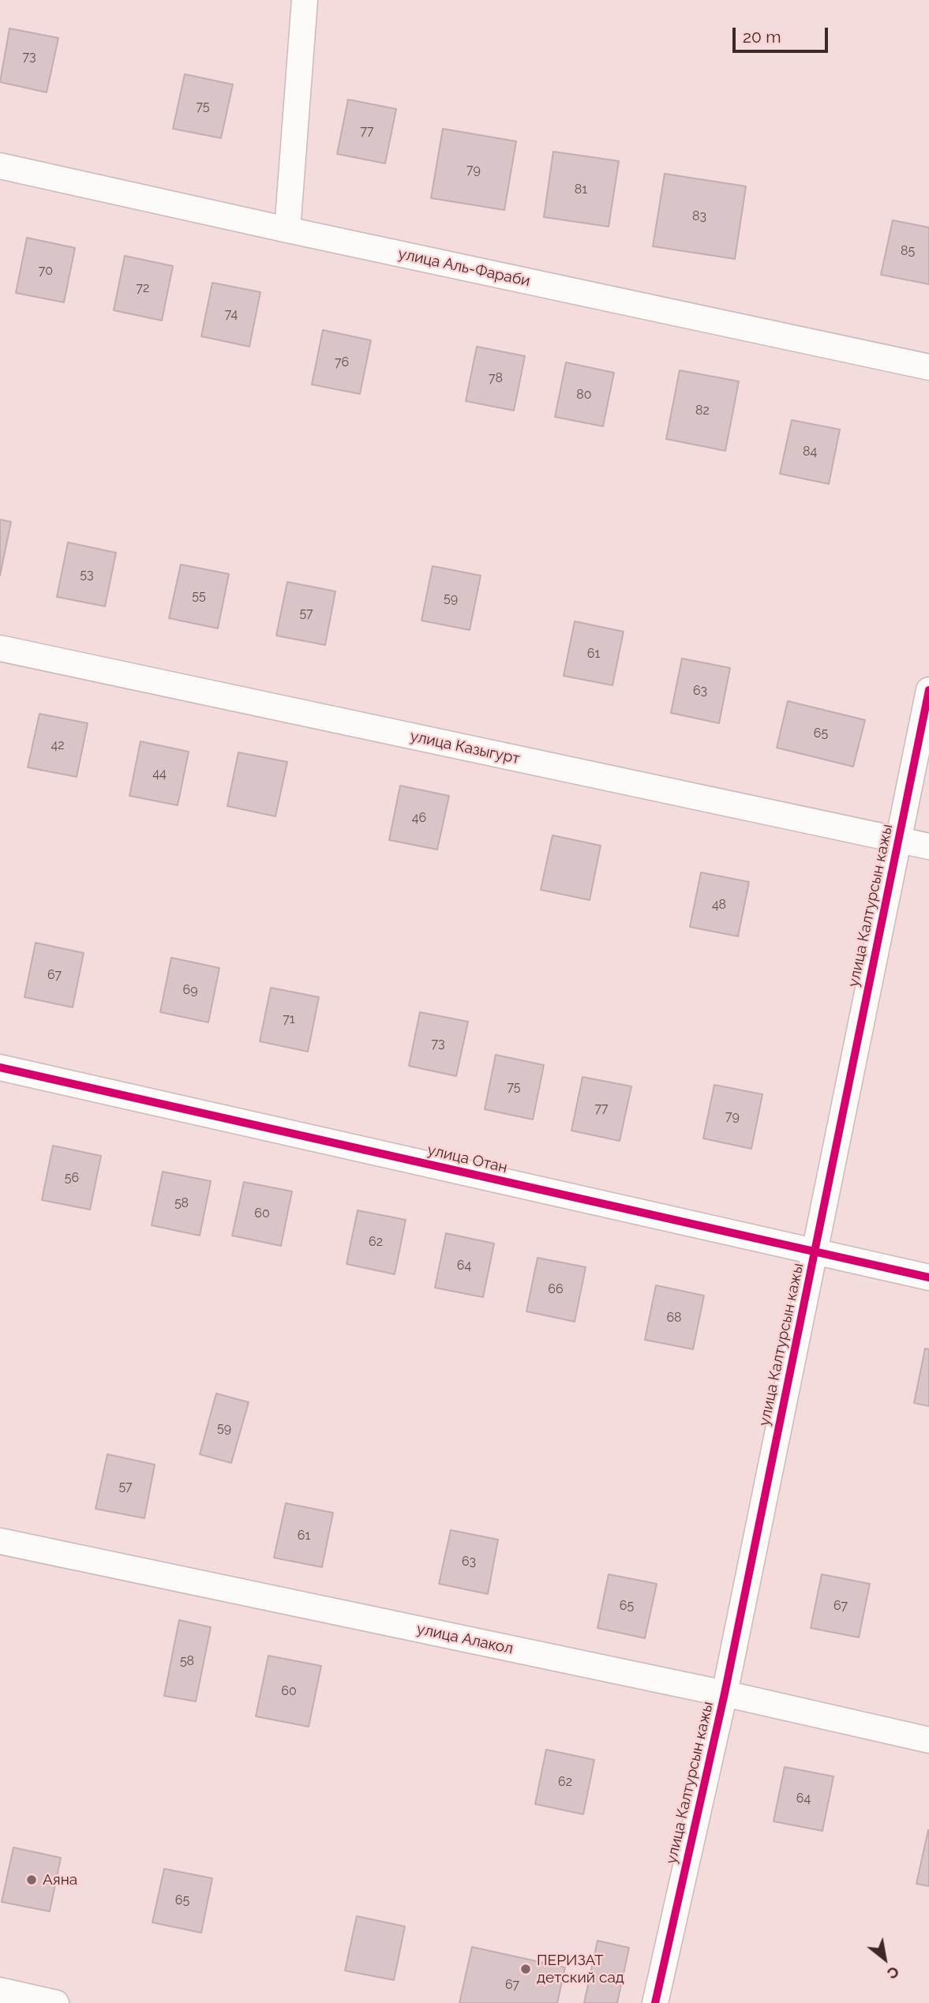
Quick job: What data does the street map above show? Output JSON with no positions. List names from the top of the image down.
{
  "streets": {
    "street": [
      "улица Аль-Фараби",
      "улица Казыгурт",
      "улица Калтурсын кажы",
      "улица Отан",
      "улица Алакол"
    ]
  },
  "crossings": [
    ["улица Казыгурт", "улица Калтурсын кажы"],
    ["улица Калтурсын кажы", "улица Отан"],
    ["улица Калтурсын кажы", "улица Алакол"]
  ],
  "places": ["Аяна", "ПЕРИЗАТ детский сад"],
  "house_numbers": [
    "73",
    "75",
    "77",
    "79",
    "81",
    "83",
    "85",
    "70",
    "72",
    "74",
    "76",
    "78",
    "80",
    "82",
    "84",
    "53",
    "55",
    "59",
    "57",
    "61",
    "63",
    "65",
    "42",
    "44",
    "46",
    "48",
    "67",
    "69",
    "71",
    "73",
    "75",
    "77",
    "79",
    "56",
    "58",
    "60",
    "62",
    "64",
    "66",
    "68",
    "59",
    "57",
    "61",
    "63",
    "65",
    "67",
    "58",
    "60",
    "62",
    "64",
    "65",
    "67"
  ],
  "scale_bar": "20 m",
  "north": "bottom right"
}
